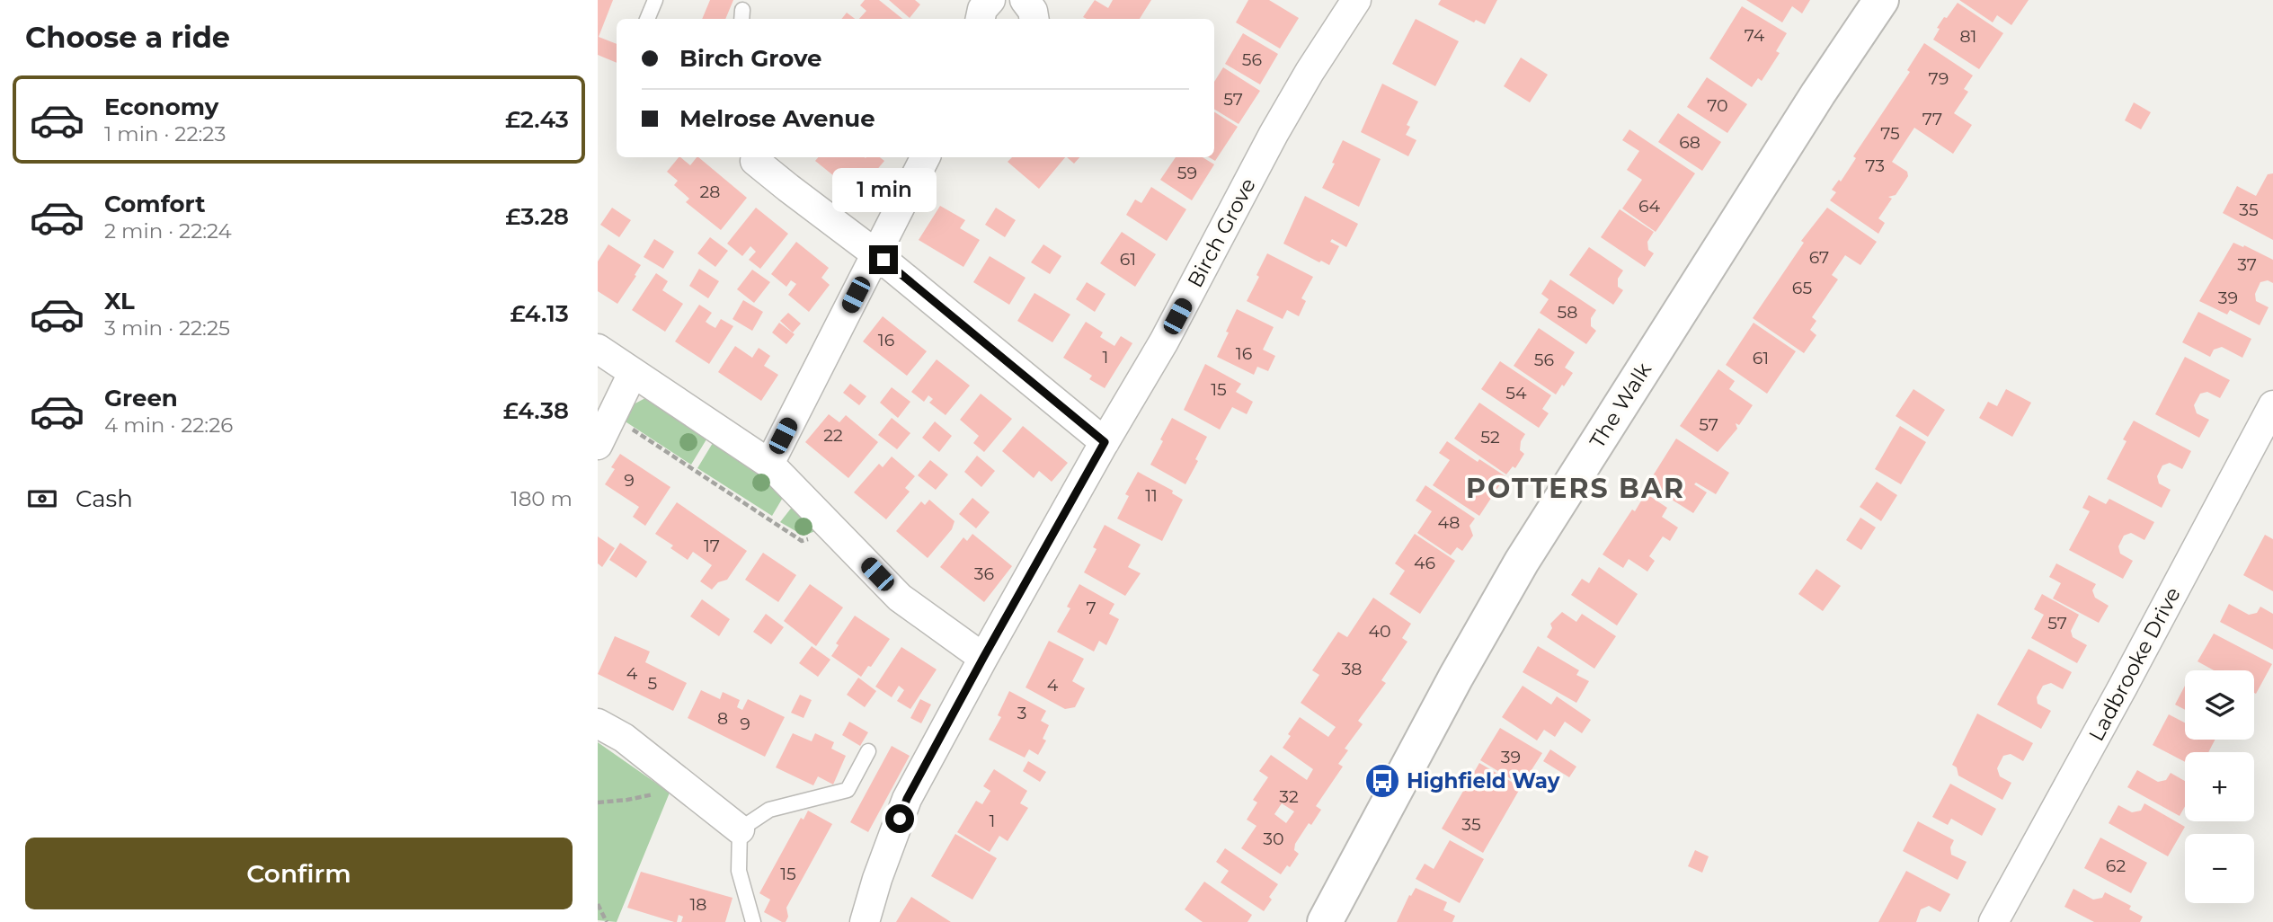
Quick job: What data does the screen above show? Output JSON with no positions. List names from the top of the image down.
{
  "streets": {
    "street": ["Birch Grove", "The Walk", "Ladbrooke Drive"]
  },
  "districts": ["POTTERS BAR"],
  "places": {
    "bus stop": ["Highfield Way"]
  },
  "house_numbers": [
    "74",
    "81",
    "56",
    "79",
    "57",
    "70",
    "77",
    "75",
    "68",
    "73",
    "59",
    "28",
    "64",
    "35",
    "67",
    "61",
    "37",
    "65",
    "39",
    "58",
    "16",
    "16",
    "1",
    "61",
    "56",
    "15",
    "54",
    "57",
    "22",
    "52",
    "9",
    "11",
    "48",
    "17",
    "46",
    "36",
    "7",
    "57",
    "40",
    "38",
    "4",
    "5",
    "4",
    "3",
    "8",
    "9",
    "39",
    "32",
    "1",
    "35",
    "30",
    "62",
    "15",
    "18"
  ],
  "page": {
    "heading": "Choose a ride",
    "banner": ["Birch Grove", "Melrose Avenue"],
    "list": [
      {
        "name": "Economy",
        "note": "1 min · 22:23",
        "value": "£2.43"
      },
      {
        "name": "Comfort",
        "note": "2 min · 22:24",
        "value": "£3.28"
      },
      {
        "name": "XL",
        "note": "3 min · 22:25",
        "value": "£4.13"
      },
      {
        "name": "Green",
        "note": "4 min · 22:26",
        "value": "£4.38"
      }
    ],
    "bubble": "1 min",
    "pay": ["Cash", "180 m"],
    "map_buttons": ["+", "−"],
    "buttons": "Confirm"
  }
}
